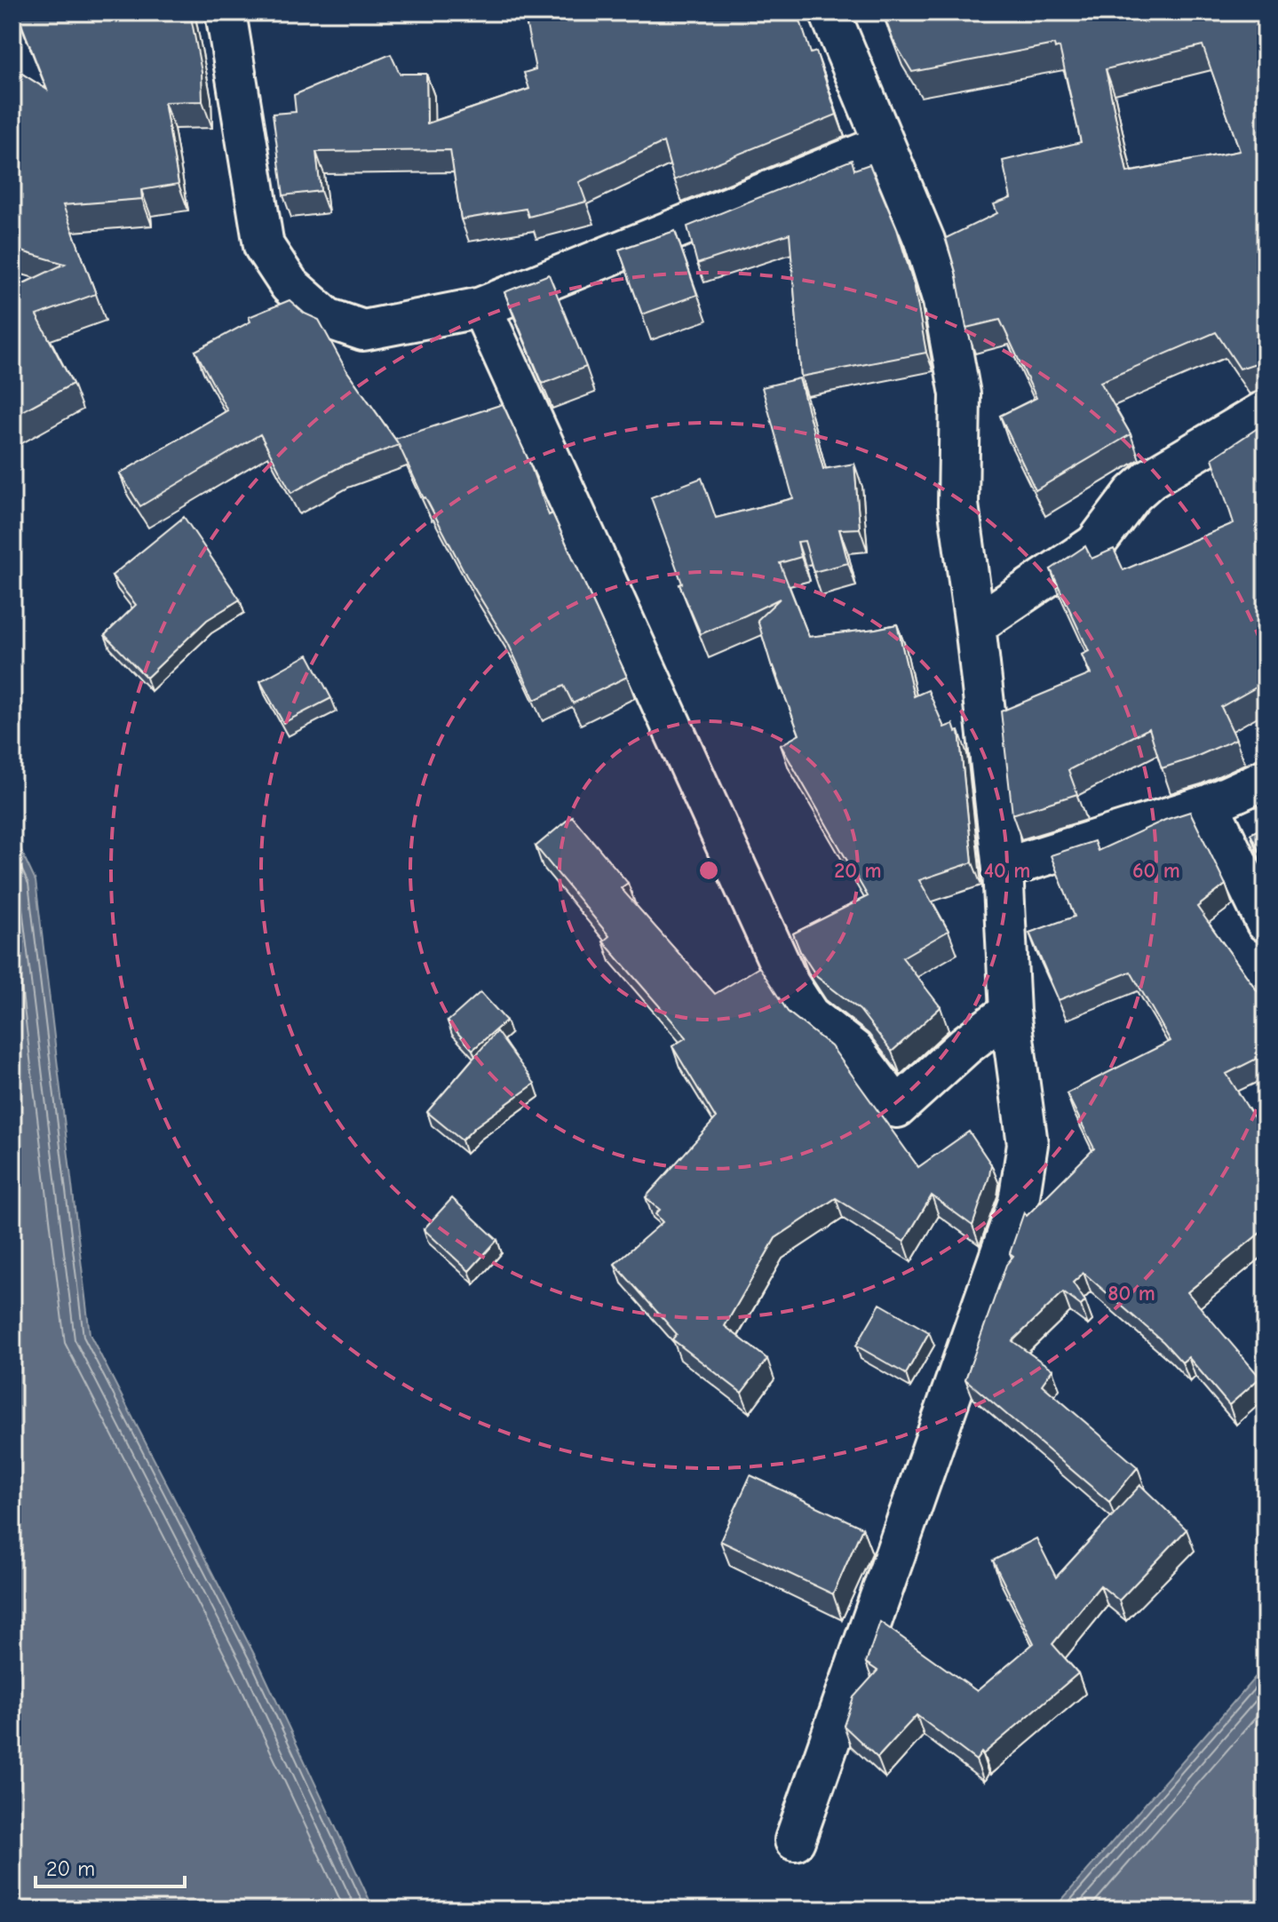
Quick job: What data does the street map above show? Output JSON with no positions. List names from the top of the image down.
{
  "scale_bar": "20 m",
  "rings": [
    "20 m",
    "40 m",
    "60 m",
    "80 m"
  ]
}
